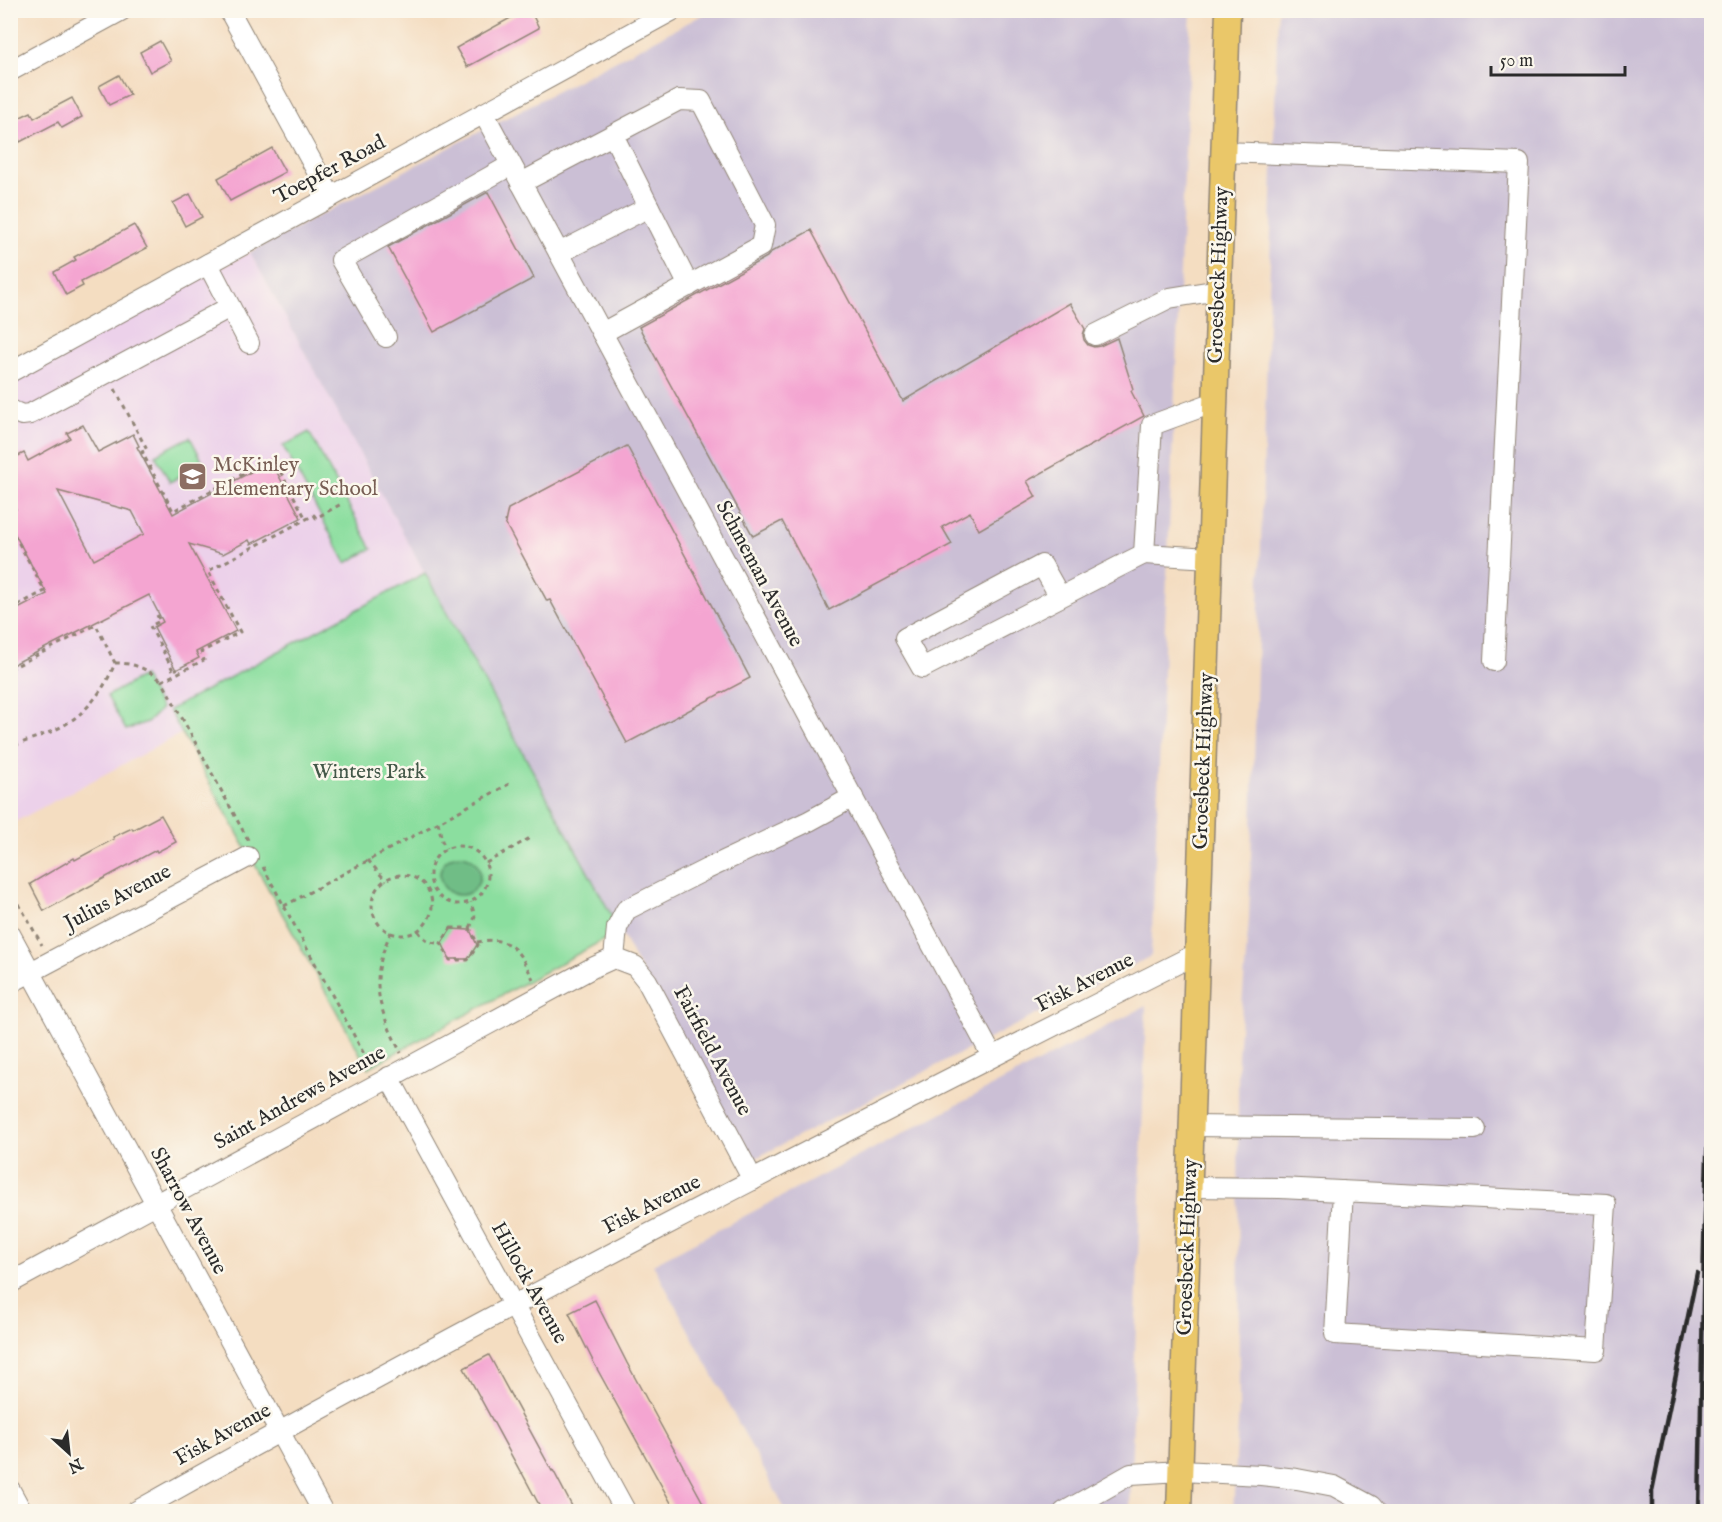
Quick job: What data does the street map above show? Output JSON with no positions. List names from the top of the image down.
{
  "streets": {
    "main road": ["Groesbeck Highway"],
    "street": [
      "Toepfer Road",
      "Schmeman Avenue",
      "Julius Avenue",
      "Fisk Avenue",
      "Fairfield Avenue",
      "Saint Andrews Avenue",
      "Sharrow Avenue",
      "Hillock Avenue"
    ]
  },
  "crossings": [
    ["Toepfer Road", "Schmeman Avenue"],
    ["Groesbeck Highway", "Fisk Avenue"],
    ["Schmeman Avenue", "Fisk Avenue"],
    ["Julius Avenue", "Sharrow Avenue"],
    ["Fisk Avenue", "Fairfield Avenue"],
    ["Fisk Avenue", "Sharrow Avenue"],
    ["Fisk Avenue", "Hillock Avenue"],
    ["Fairfield Avenue", "Saint Andrews Avenue"],
    ["Saint Andrews Avenue", "Sharrow Avenue"],
    ["Saint Andrews Avenue", "Hillock Avenue"]
  ],
  "parks": ["Winters Park"],
  "places": {
    "school or university": ["McKinley Elementary School"]
  },
  "scale_bar": "50 m",
  "north": "bottom right"
}
